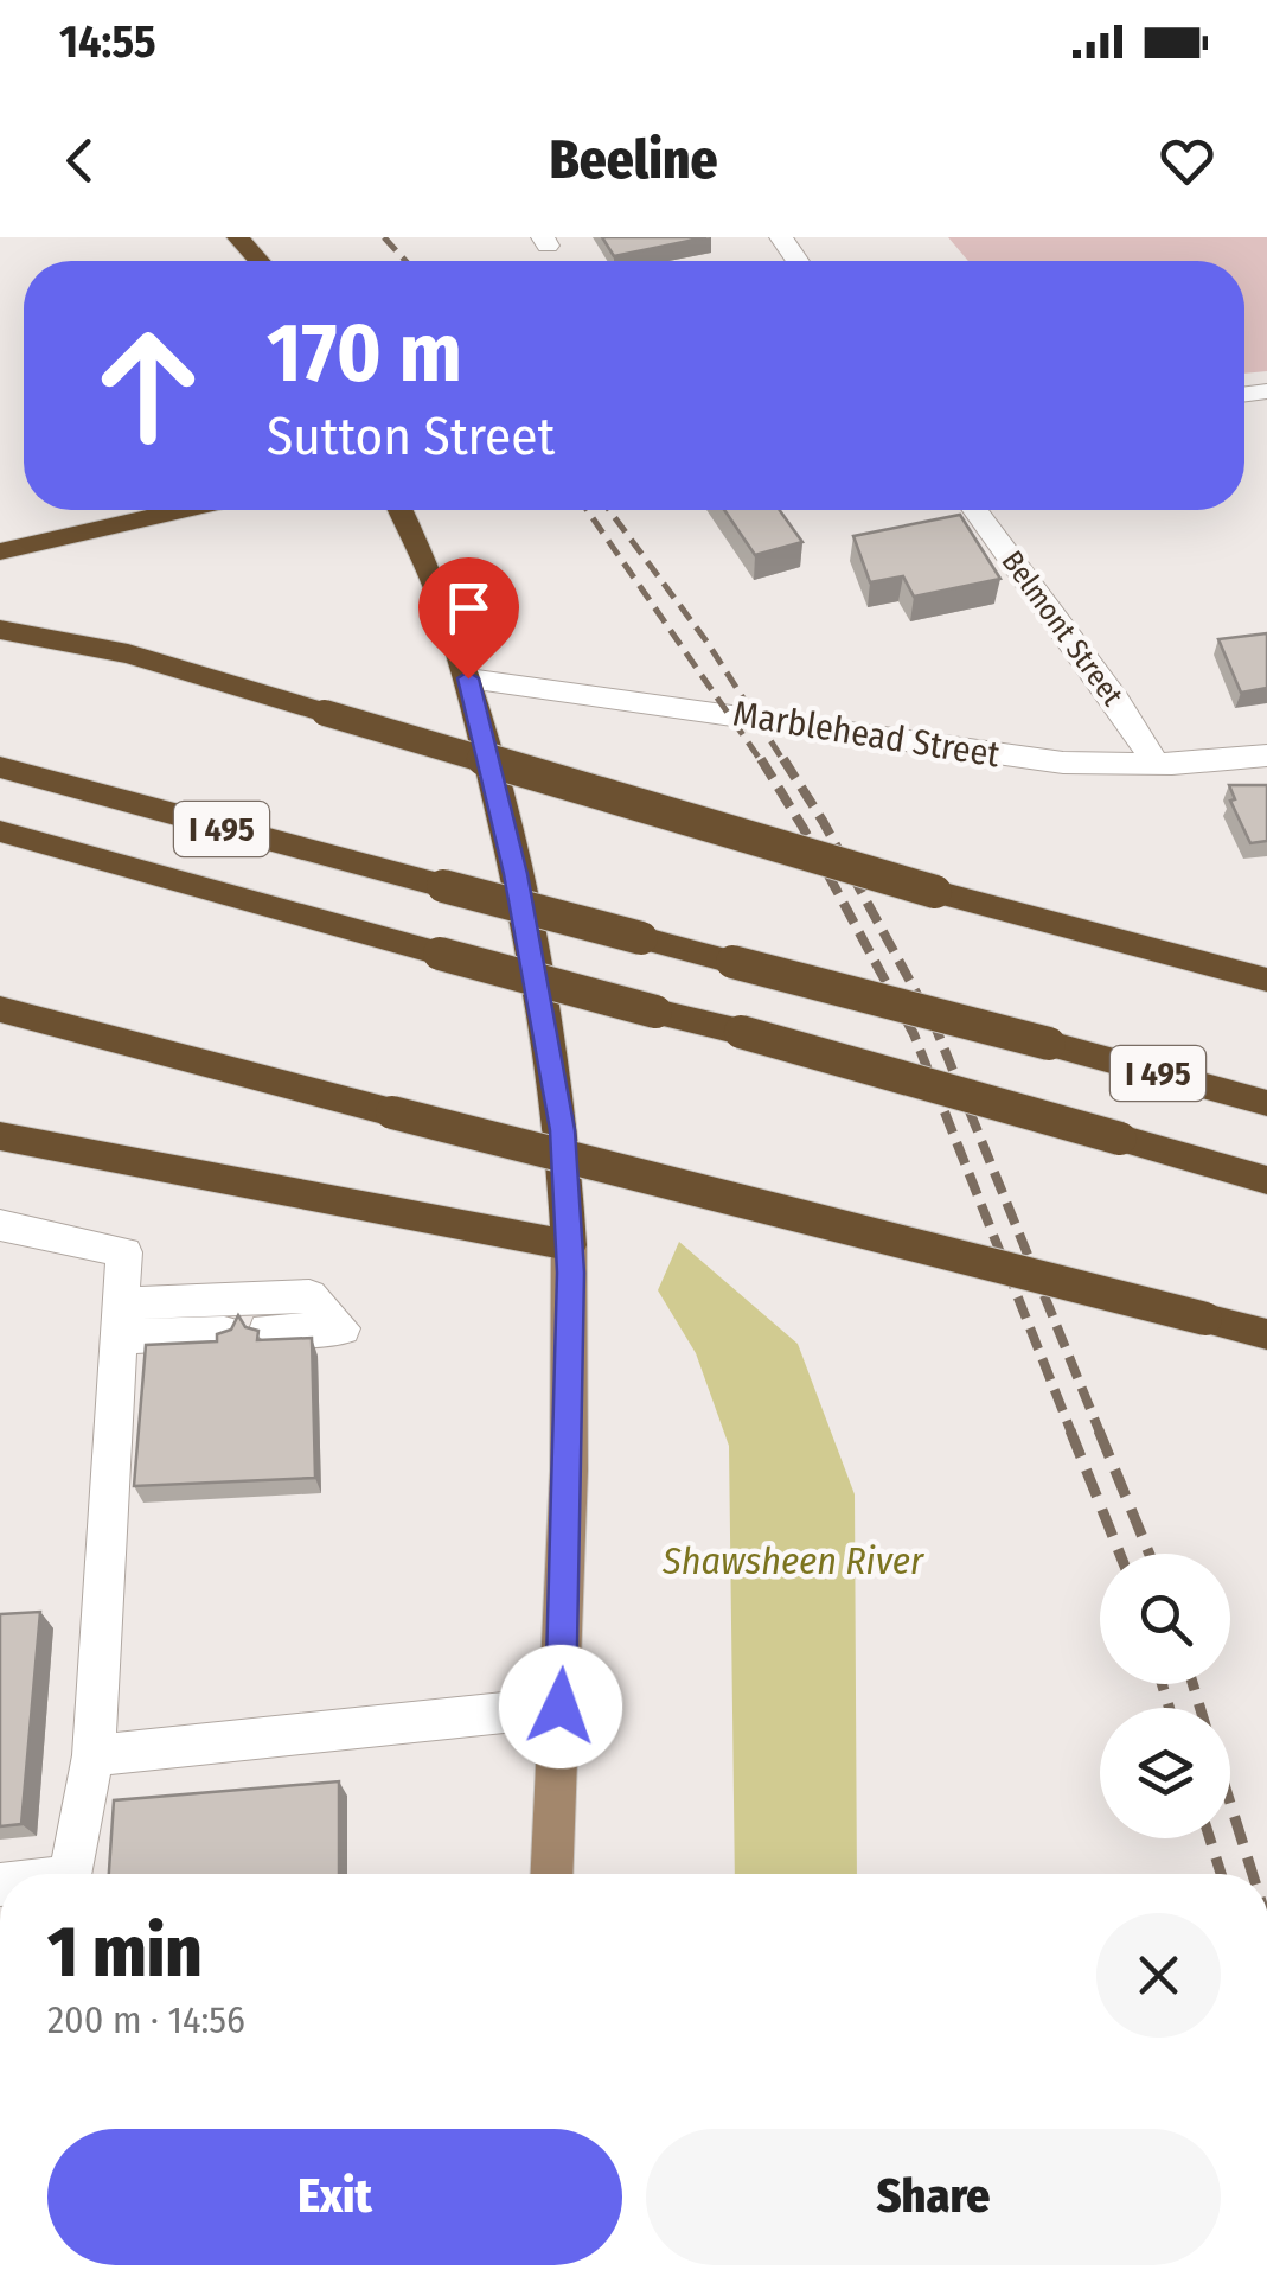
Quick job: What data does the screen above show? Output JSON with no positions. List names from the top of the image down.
{
  "streets": {
    "highway": ["I 495"],
    "street": ["Belmont Street", "Marblehead Street"]
  },
  "crossings": [
    ["Belmont Street", "Marblehead Street"]
  ],
  "water": ["Shawsheen River"],
  "page": {
    "status": "14:55",
    "header": "Beeline",
    "turn": ["170 m", "Sutton Street"],
    "heading": ["1 min", "200 m · 14:56"],
    "buttons": ["Exit", "Share"]
  }
}
